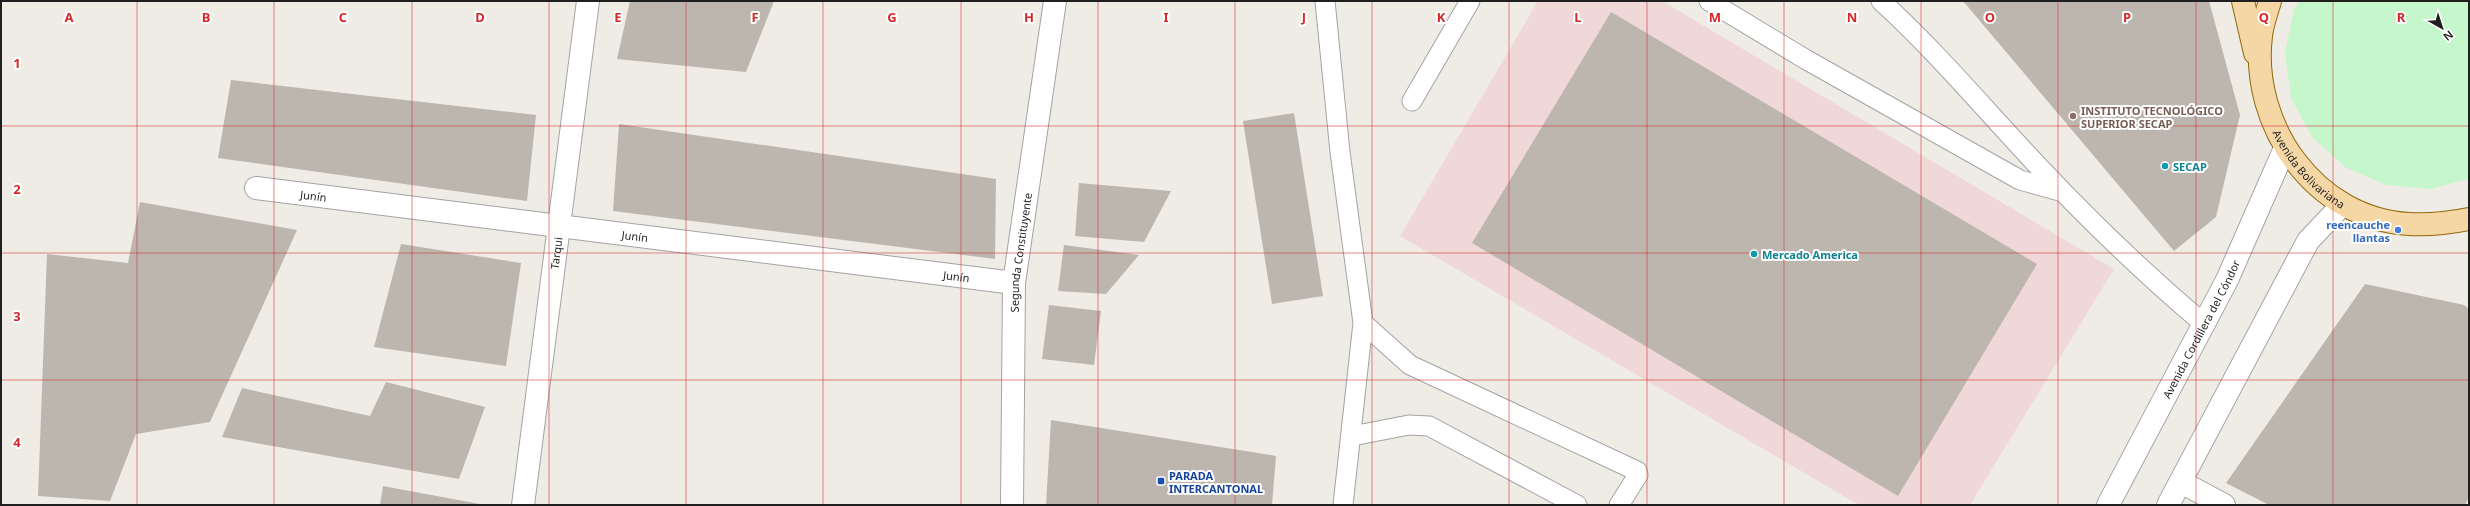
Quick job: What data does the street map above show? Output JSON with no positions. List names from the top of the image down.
{
  "streets": {
    "main road": ["Avenida Bolivariana"],
    "street": [
      "Junín",
      "Segunda Constituyente",
      "Tarqui",
      "Avenida Cordillera del Cóndor"
    ]
  },
  "crossings": [
    ["Avenida Bolivariana", "Avenida Cordillera del Cóndor"],
    ["Junín", "Segunda Constituyente"],
    ["Junín", "Tarqui"]
  ],
  "places": {
    "other": [
      "INSTITUTO TECNOLÓGICO SUPERIOR SECAP",
      "SECAP",
      "reencauche llantas",
      "Mercado America"
    ],
    "transit": ["PARADA INTERCANTONAL"]
  },
  "north": "bottom right",
  "grid": {
    "columns": [
      "A",
      "B",
      "C",
      "D",
      "E",
      "F",
      "G",
      "H",
      "I",
      "J",
      "K",
      "L",
      "M",
      "N",
      "O",
      "P",
      "Q",
      "R"
    ],
    "rows": [
      "1",
      "2",
      "3",
      "4"
    ]
  }
}
